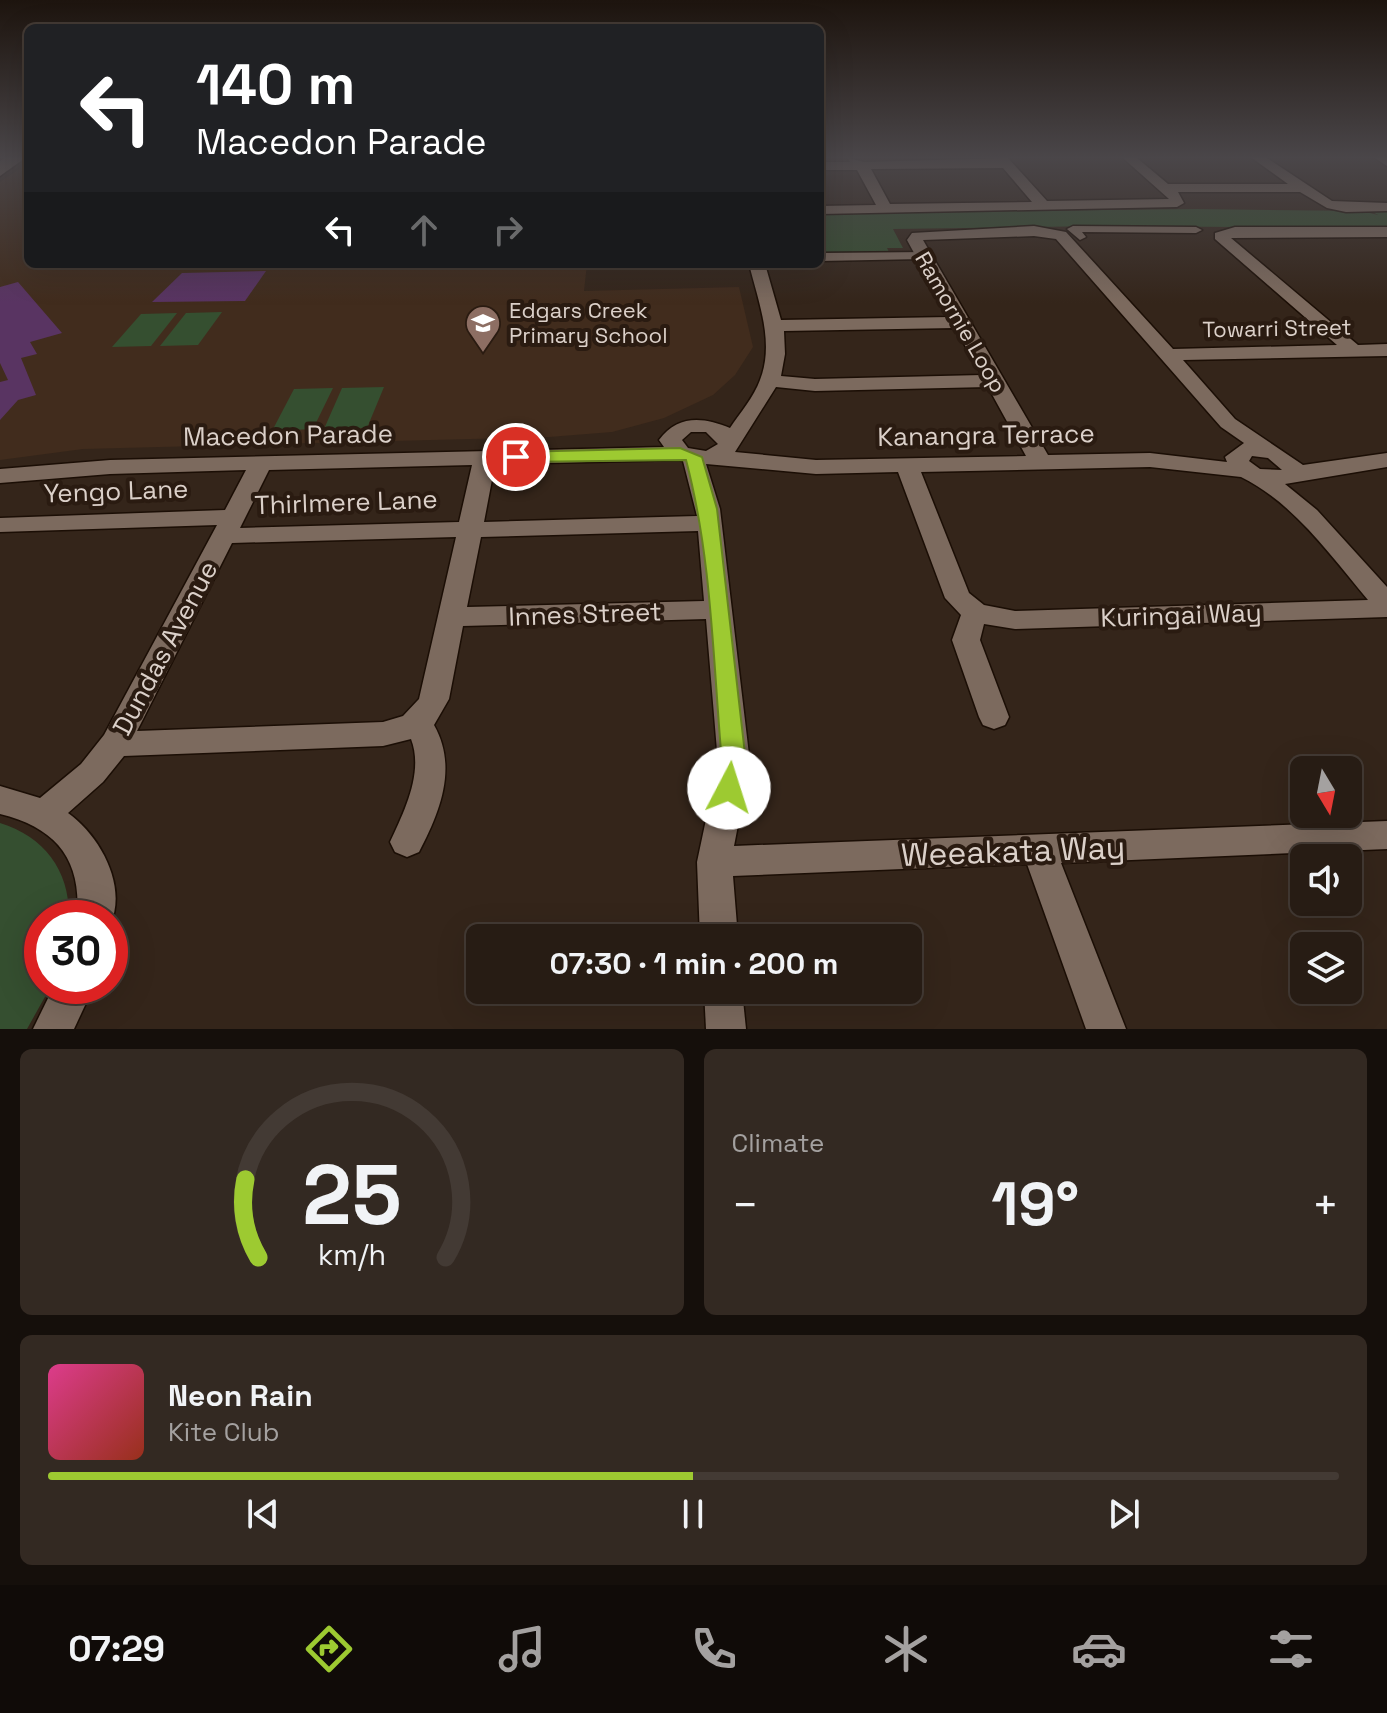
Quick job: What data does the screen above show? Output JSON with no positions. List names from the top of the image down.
{
  "streets": {
    "street": [
      "Ramornie Loop",
      "Towarri Street",
      "Macedon Parade",
      "Kanangra Terrace",
      "Yengo Lane",
      "Thirlmere Lane",
      "Innes Street",
      "Kuringai Way",
      "Dundas Avenue",
      "Weeakata Way"
    ]
  },
  "crossings": [
    ["Ramornie Loop", "Towarri Street"],
    ["Ramornie Loop", "Kanangra Terrace"],
    ["Macedon Parade", "Kanangra Terrace"],
    ["Macedon Parade", "Dundas Avenue"],
    ["Yengo Lane", "Thirlmere Lane"],
    ["Yengo Lane", "Dundas Avenue"],
    ["Thirlmere Lane", "Dundas Avenue"]
  ],
  "places": {
    "school or university": ["Edgars Creek Primary School"]
  },
  "north": "bottom",
  "page": {
    "turn": ["140 m", "Macedon Parade"],
    "limit": "30",
    "trip": "07:30 · 1 min · 200 m",
    "tile": "Climate",
    "heat": ["−", "19°", "+"],
    "song": ["Neon Rain", "Kite Club"],
    "tabs": "07:29",
    "gauge": ["25", "km/h"]
  }
}
